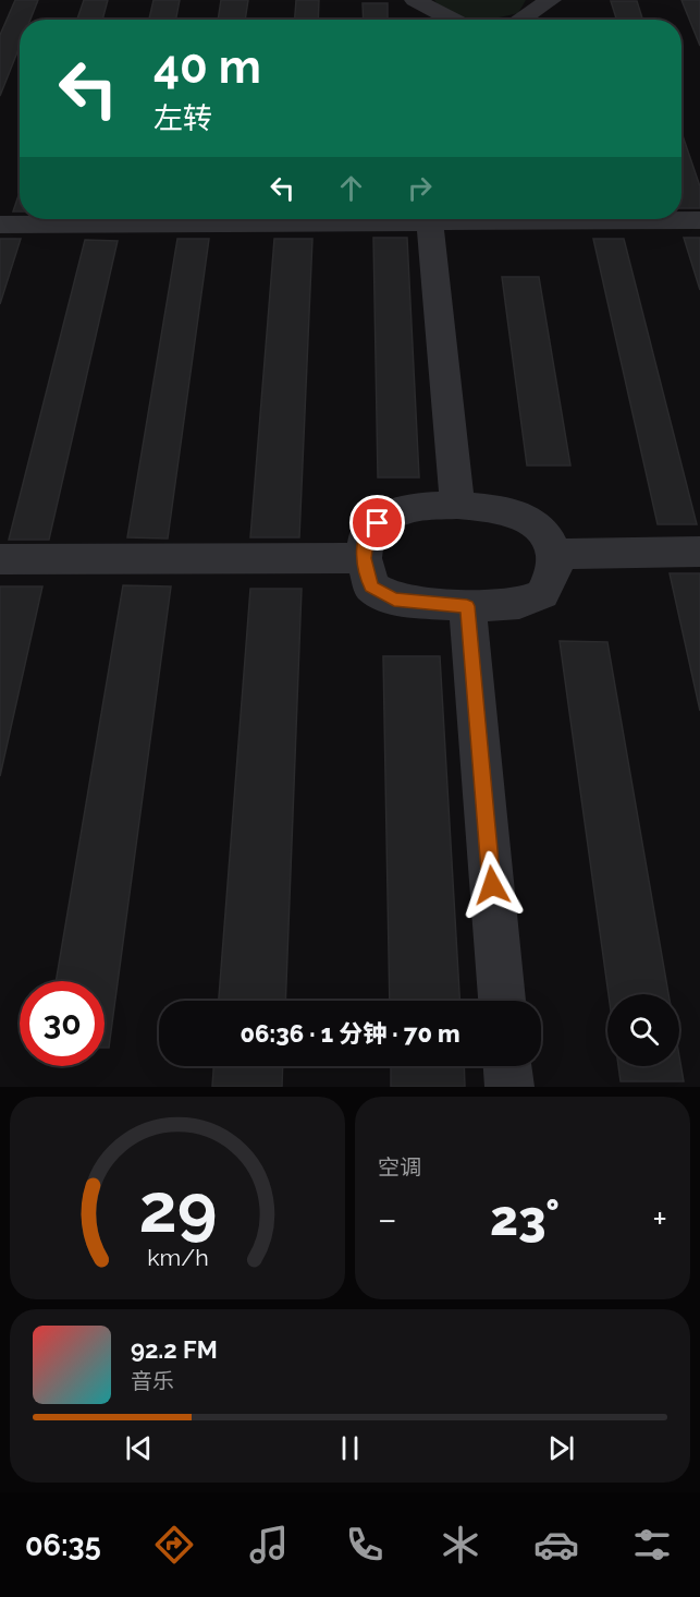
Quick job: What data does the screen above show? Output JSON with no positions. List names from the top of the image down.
{
  "page": {
    "turn": ["40 m", "左转"],
    "limit": "30",
    "trip": "06:36 · 1 分钟 · 70 m",
    "tile": "空调",
    "heat": ["−", "23°", "+"],
    "song": ["92.2 FM", "音乐"],
    "tabs": "06:35",
    "gauge": ["29", "km/h"]
  }
}
